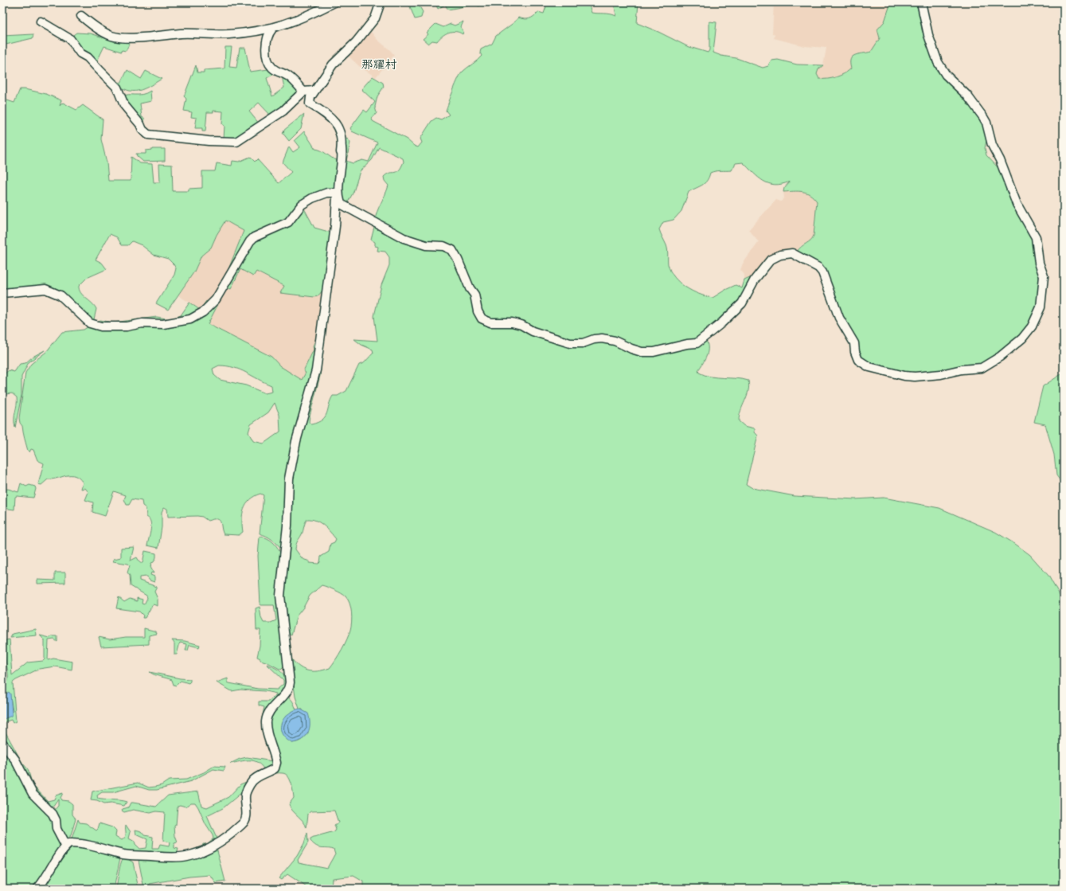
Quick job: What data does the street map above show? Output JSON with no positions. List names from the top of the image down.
{
  "districts": ["那耀村"]
}
